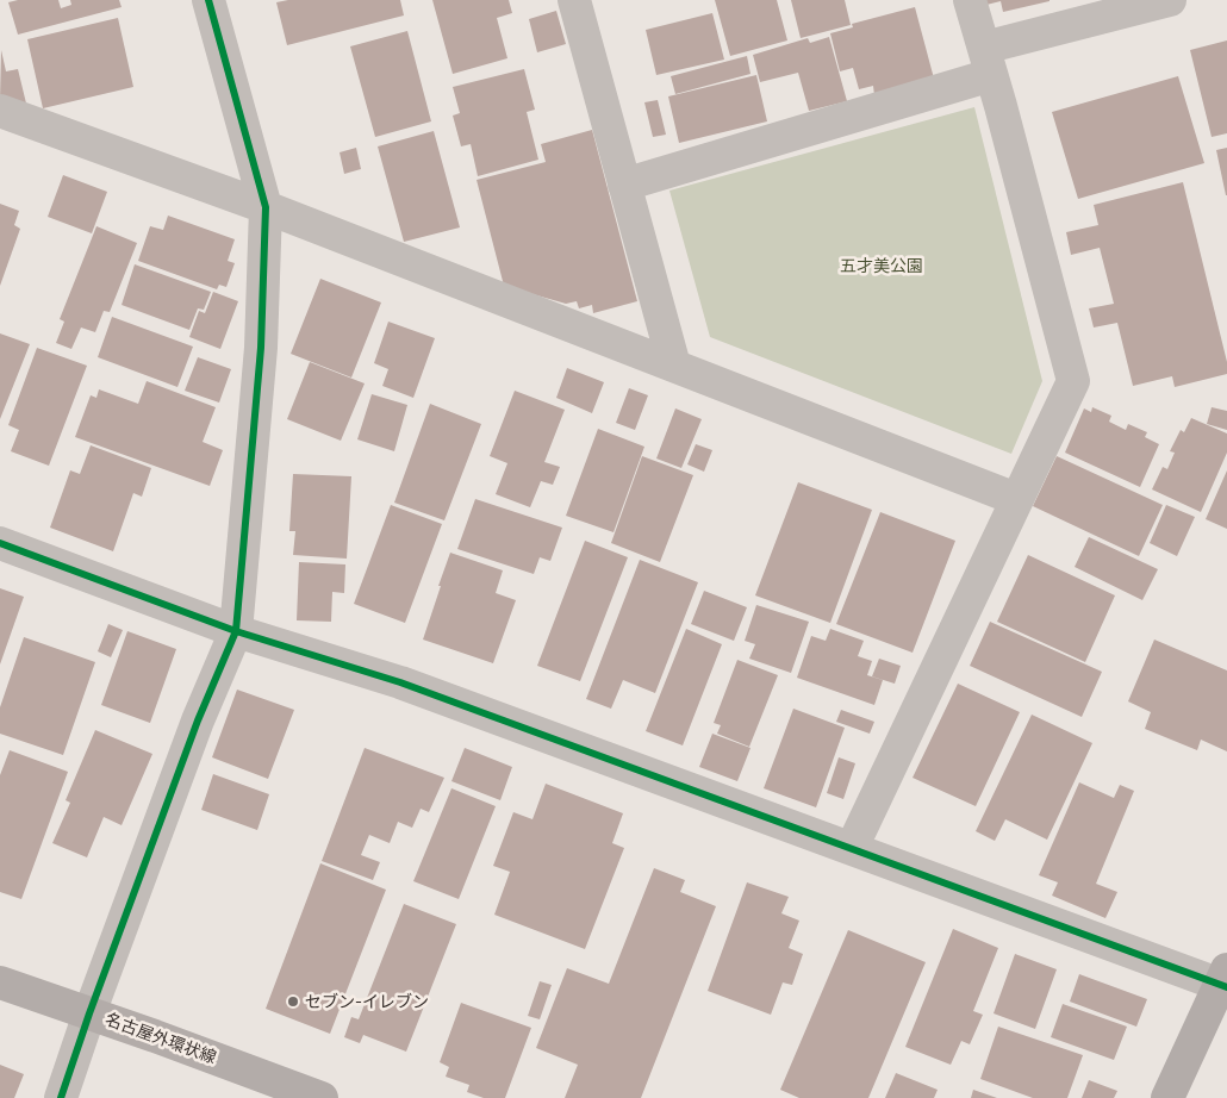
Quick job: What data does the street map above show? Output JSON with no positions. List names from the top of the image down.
{
  "streets": {
    "main road": ["名古屋外環状線"]
  },
  "parks": ["五才美公園"],
  "places": ["セブン-イレブン"]
}
